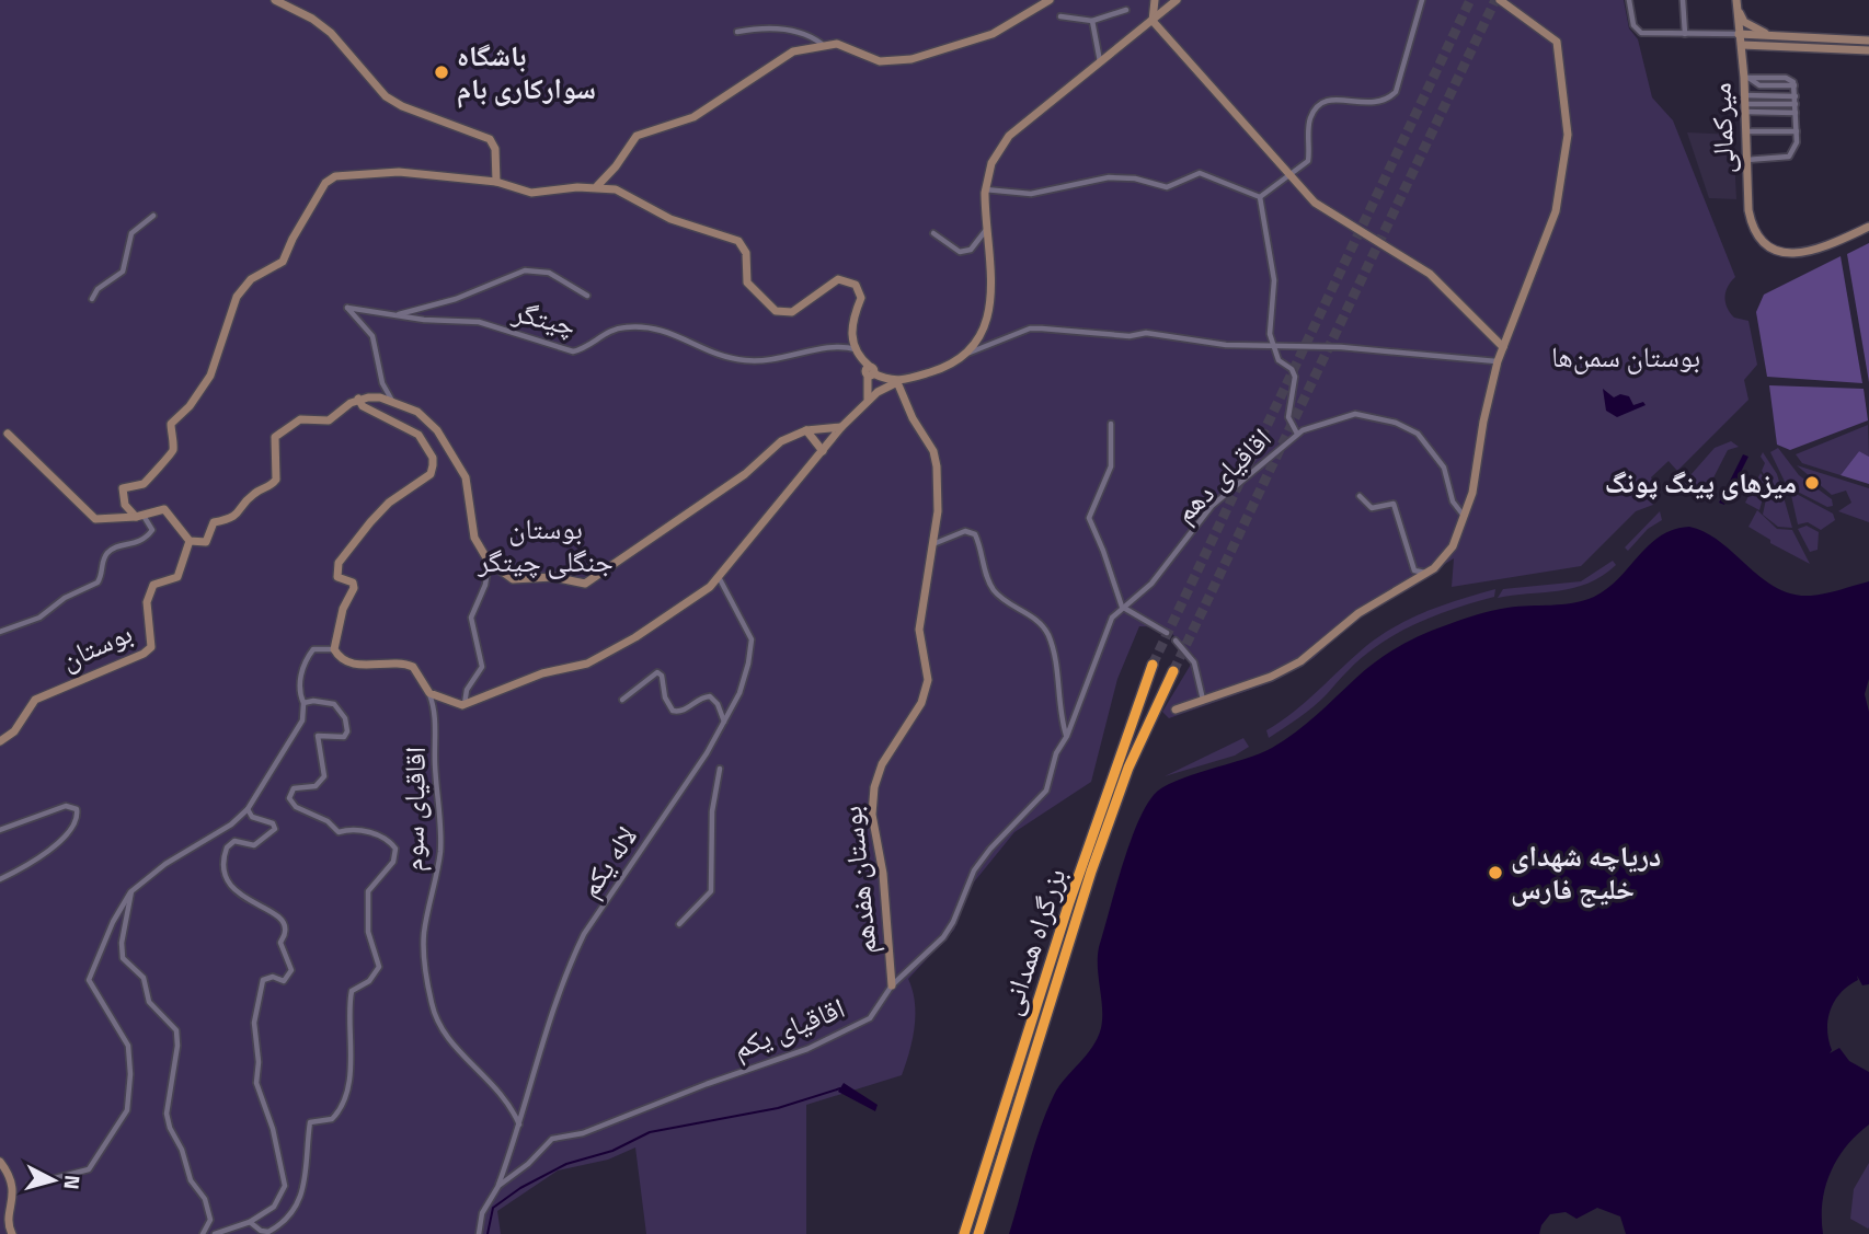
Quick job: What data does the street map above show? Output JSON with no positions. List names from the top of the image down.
{
  "streets": {
    "highway": ["بزرگراه همدانی"],
    "street": [
      "میرکمالی",
      "چیتگر",
      "اقاقیای دهم",
      "بوستان",
      "اقاقیای سوم",
      "لاله یکم",
      "بوستان هفدهم",
      "اقاقیای یکم"
    ]
  },
  "crossings": [
    ["اقاقیای دهم", "اقاقیای یکم"],
    ["اقاقیای سوم", "لاله یکم"],
    ["لاله یکم", "اقاقیای یکم"],
    ["بوستان هفدهم", "اقاقیای یکم"]
  ],
  "parks": ["بوستان سمن‌ها", "بوستان جنگلی چیتگر"],
  "places": ["باشگاه سوارکاری بام", "میزهای پینگ پونگ", "دریاچه شهدای خلیج فارس"],
  "north": "right"
}
